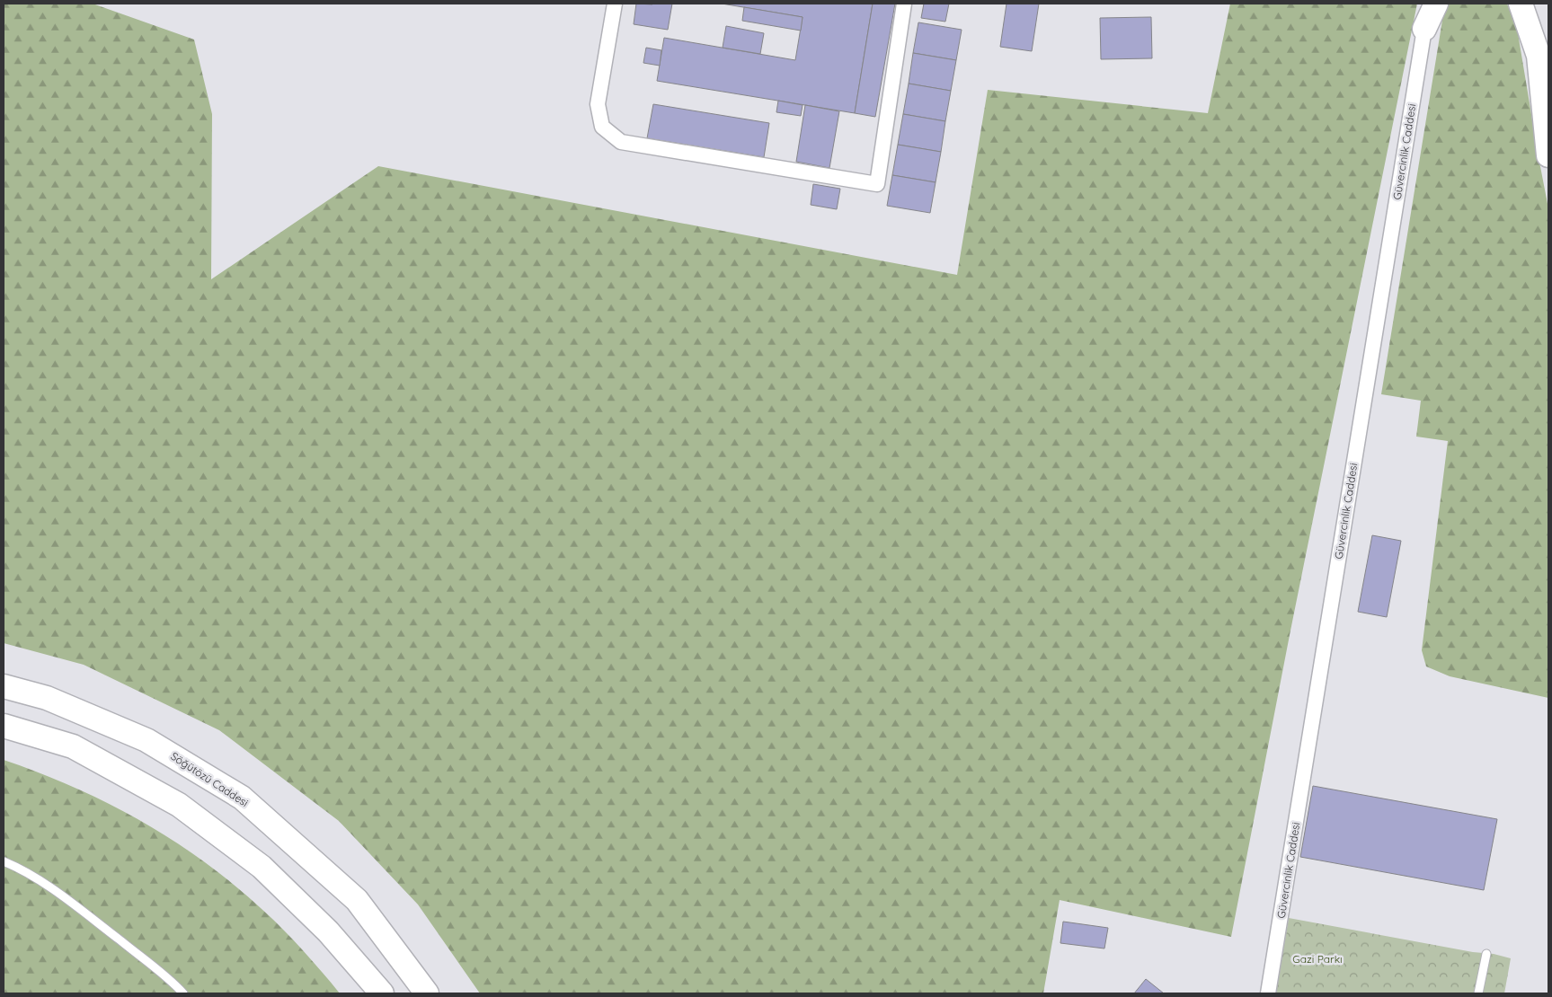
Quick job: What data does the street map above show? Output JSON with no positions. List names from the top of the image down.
{
  "streets": {
    "main road": ["Söğütözü Caddesi"],
    "street": ["Güvercinlik Caddesi"]
  },
  "parks": ["Gazi Parkı"]
}
